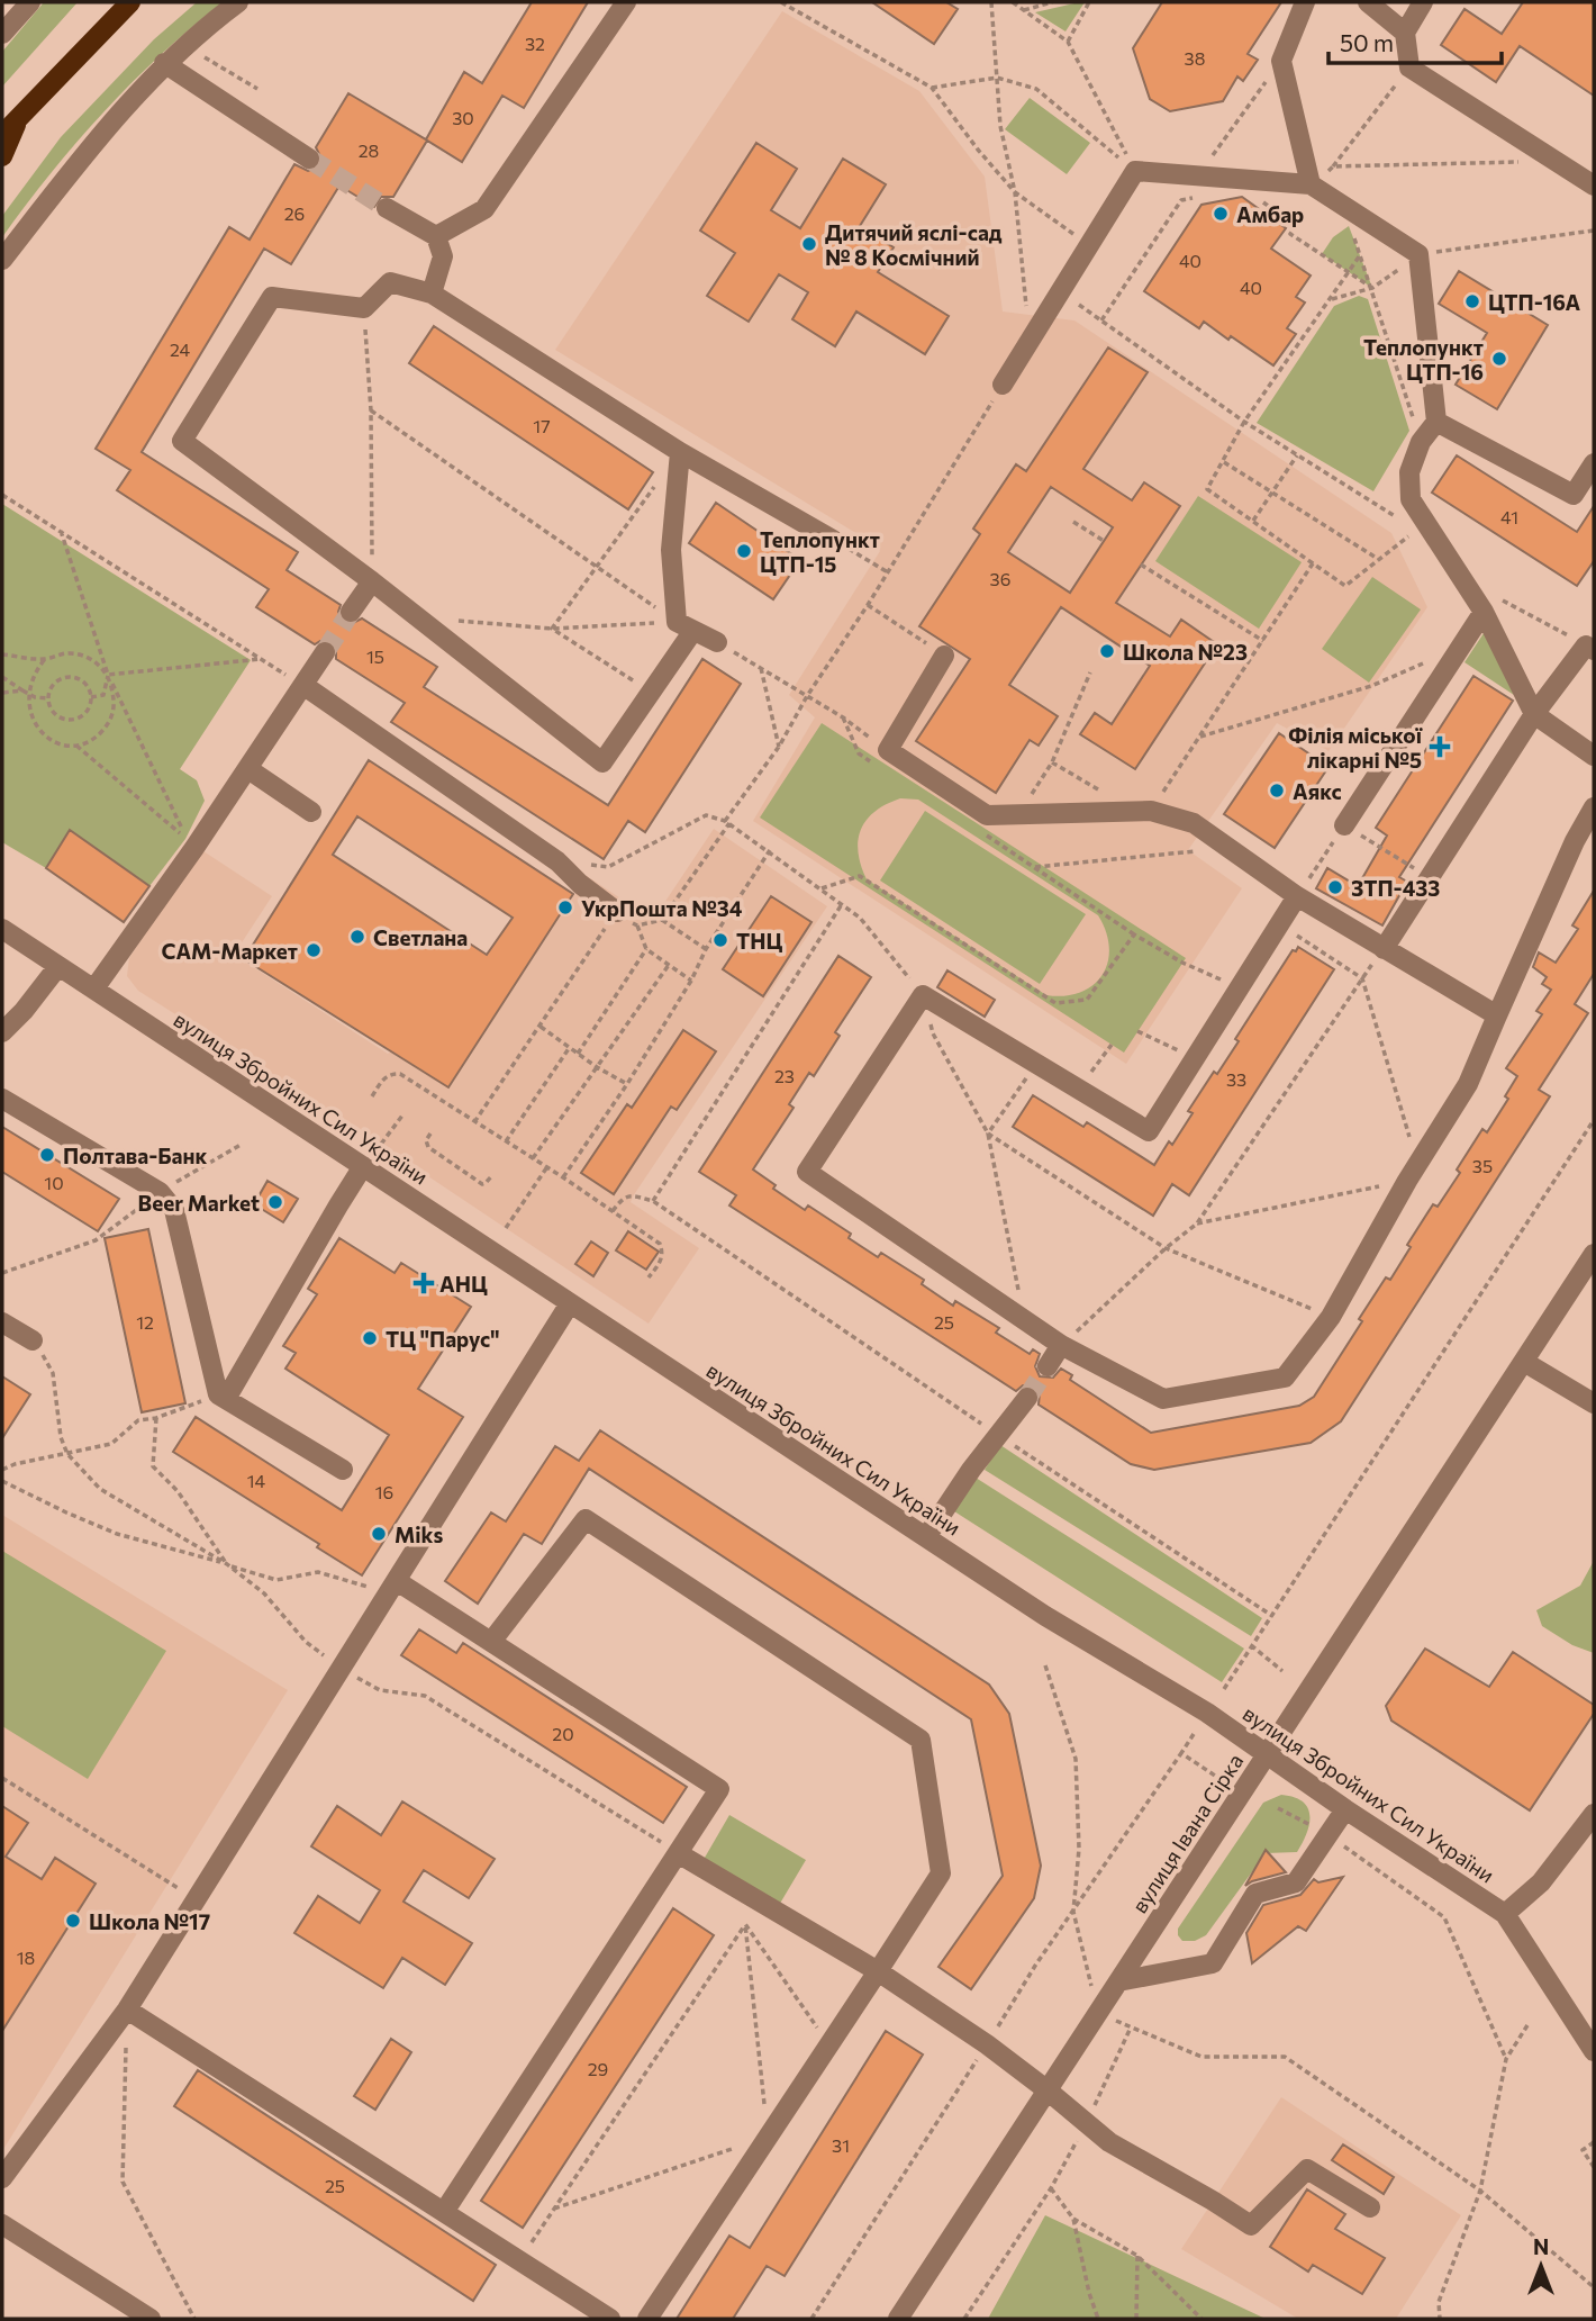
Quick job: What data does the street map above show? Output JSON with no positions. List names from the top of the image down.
{
  "streets": {
    "street": ["вулиця Збройних Сил України", "вулиця Івана Сірка"]
  },
  "crossings": [
    ["вулиця Збройних Сил України", "вулиця Івана Сірка"]
  ],
  "places": {
    "other": [
      "Амбар",
      "Дитячий яслі-сад № 8 Космічний",
      "ЦТП-16А",
      "Теплопункт ЦТП-16",
      "Теплопункт ЦТП-15",
      "Школа №23",
      "Аякс",
      "ЗТП-433",
      "УкрПошта №34",
      "Светлана",
      "ТНЦ",
      "САМ-Маркет",
      "Полтава-Банк",
      "Beer Market",
      "ТЦ \"Парус\"",
      "Miks",
      "Школа №17"
    ],
    "health": ["Філія міської лікарні №5", "АНЦ"]
  },
  "house_numbers": [
    "32",
    "38",
    "30",
    "28",
    "26",
    "40",
    "40",
    "24",
    "17",
    "41",
    "36",
    "15",
    "23",
    "33",
    "35",
    "10",
    "12",
    "25",
    "14",
    "16",
    "20",
    "18",
    "29",
    "31",
    "25"
  ],
  "scale_bar": "50 m",
  "north": "top"
}
